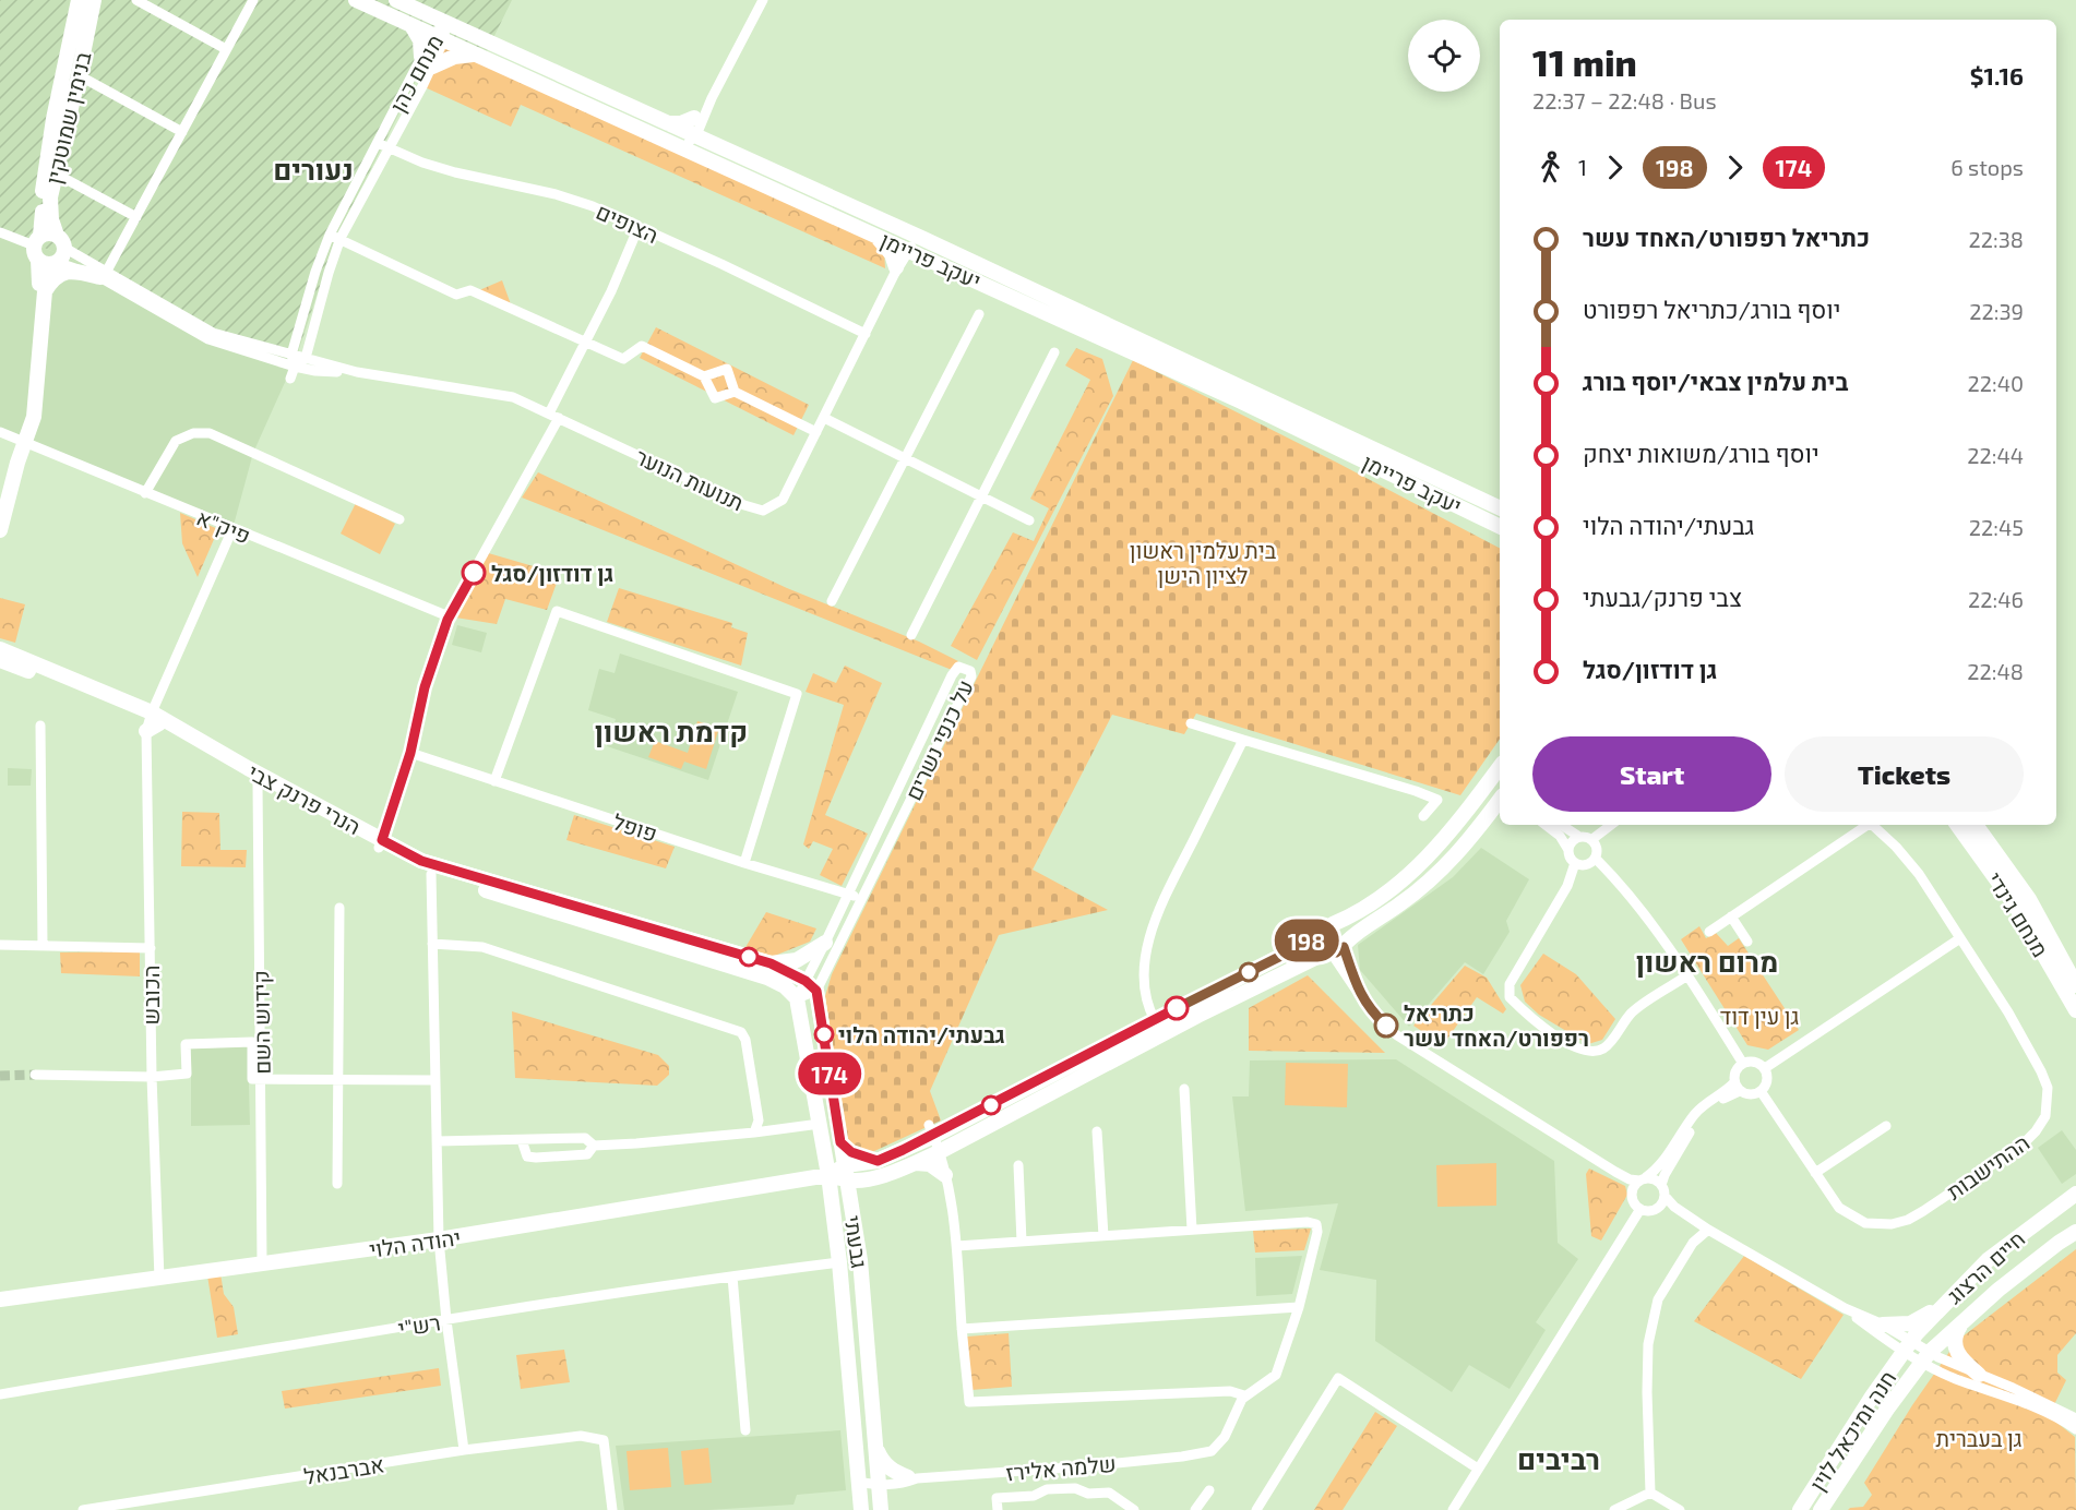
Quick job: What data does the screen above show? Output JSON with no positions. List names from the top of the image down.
{
  "streets": {
    "street": [
      "מנחם כהן",
      "בנימין שמוטקין",
      "הצופים",
      "יעקב פריימן",
      "תנועות הנוער",
      "פיק\"א",
      "על כנפי נשרים",
      "הנרי פרנק צבי",
      "פופל",
      "מנחם גינדי",
      "הכובש",
      "קידוש השם",
      "ההתישבות",
      "גבעתי",
      "יהודה הלוי",
      "חיים הרצוג",
      "רש\"י",
      "חנה ומיכאל לוין",
      "שלמה אלירז",
      "אברבנאל"
    ]
  },
  "crossings": [
    ["מנחם כהן", "הצופים"],
    ["מנחם כהן", "יעקב פריימן"],
    ["מנחם כהן", "תנועות הנוער"],
    ["בנימין שמוטקין", "פיק\"א"],
    ["הצופים", "תנועות הנוער"],
    ["יעקב פריימן", "תנועות הנוער"],
    ["על כנפי נשרים", "הנרי פרנק צבי"],
    ["על כנפי נשרים", "פופל"],
    ["על כנפי נשרים", "גבעתי"],
    ["הנרי פרנק צבי", "הכובש"],
    ["הנרי פרנק צבי", "קידוש השם"],
    ["הנרי פרנק צבי", "גבעתי"],
    ["הכובש", "יהודה הלוי"],
    ["קידוש השם", "יהודה הלוי"],
    ["גבעתי", "יהודה הלוי"],
    ["גבעתי", "רש\"י"],
    ["גבעתי", "שלמה אלירז"],
    ["חיים הרצוג", "חנה ומיכאל לוין"]
  ],
  "districts": [
    "נעורים",
    "קדמת ראשון",
    "מרום ראשון",
    "רביבים"
  ],
  "parks": ["בית עלמין ראשון לציון הישן", "גן עין דוד", "גן בעברית"],
  "places": ["גן דודזון/סגל", "כתריאל רפפורט/האחד עשר", "גבעתי/יהודה הלוי"],
  "lines": ["bus line 174", "bus line 198"],
  "page": {
    "on_map": ["198", "174"],
    "heading": ["11 min", "22:37 – 22:48 · Bus", "$1.16"],
    "legs": [
      "1",
      "198",
      "174",
      "6 stops"
    ],
    "list": [
      {
        "name": "כתריאל רפפורט/האחד עשר",
        "value": "22:38"
      },
      {
        "name": "יוסף בורג/כתריאל רפפורט",
        "value": "22:39"
      },
      {
        "name": "בית עלמין צבאי/יוסף בורג",
        "value": "22:40"
      },
      {
        "name": "יוסף בורג/משואות יצחק",
        "value": "22:44"
      },
      {
        "name": "גבעתי/יהודה הלוי",
        "value": "22:45"
      },
      {
        "name": "צבי פרנק/גבעתי",
        "value": "22:46"
      },
      {
        "name": "גן דודזון/סגל",
        "value": "22:48"
      }
    ],
    "buttons": ["Start", "Tickets"]
  }
}
